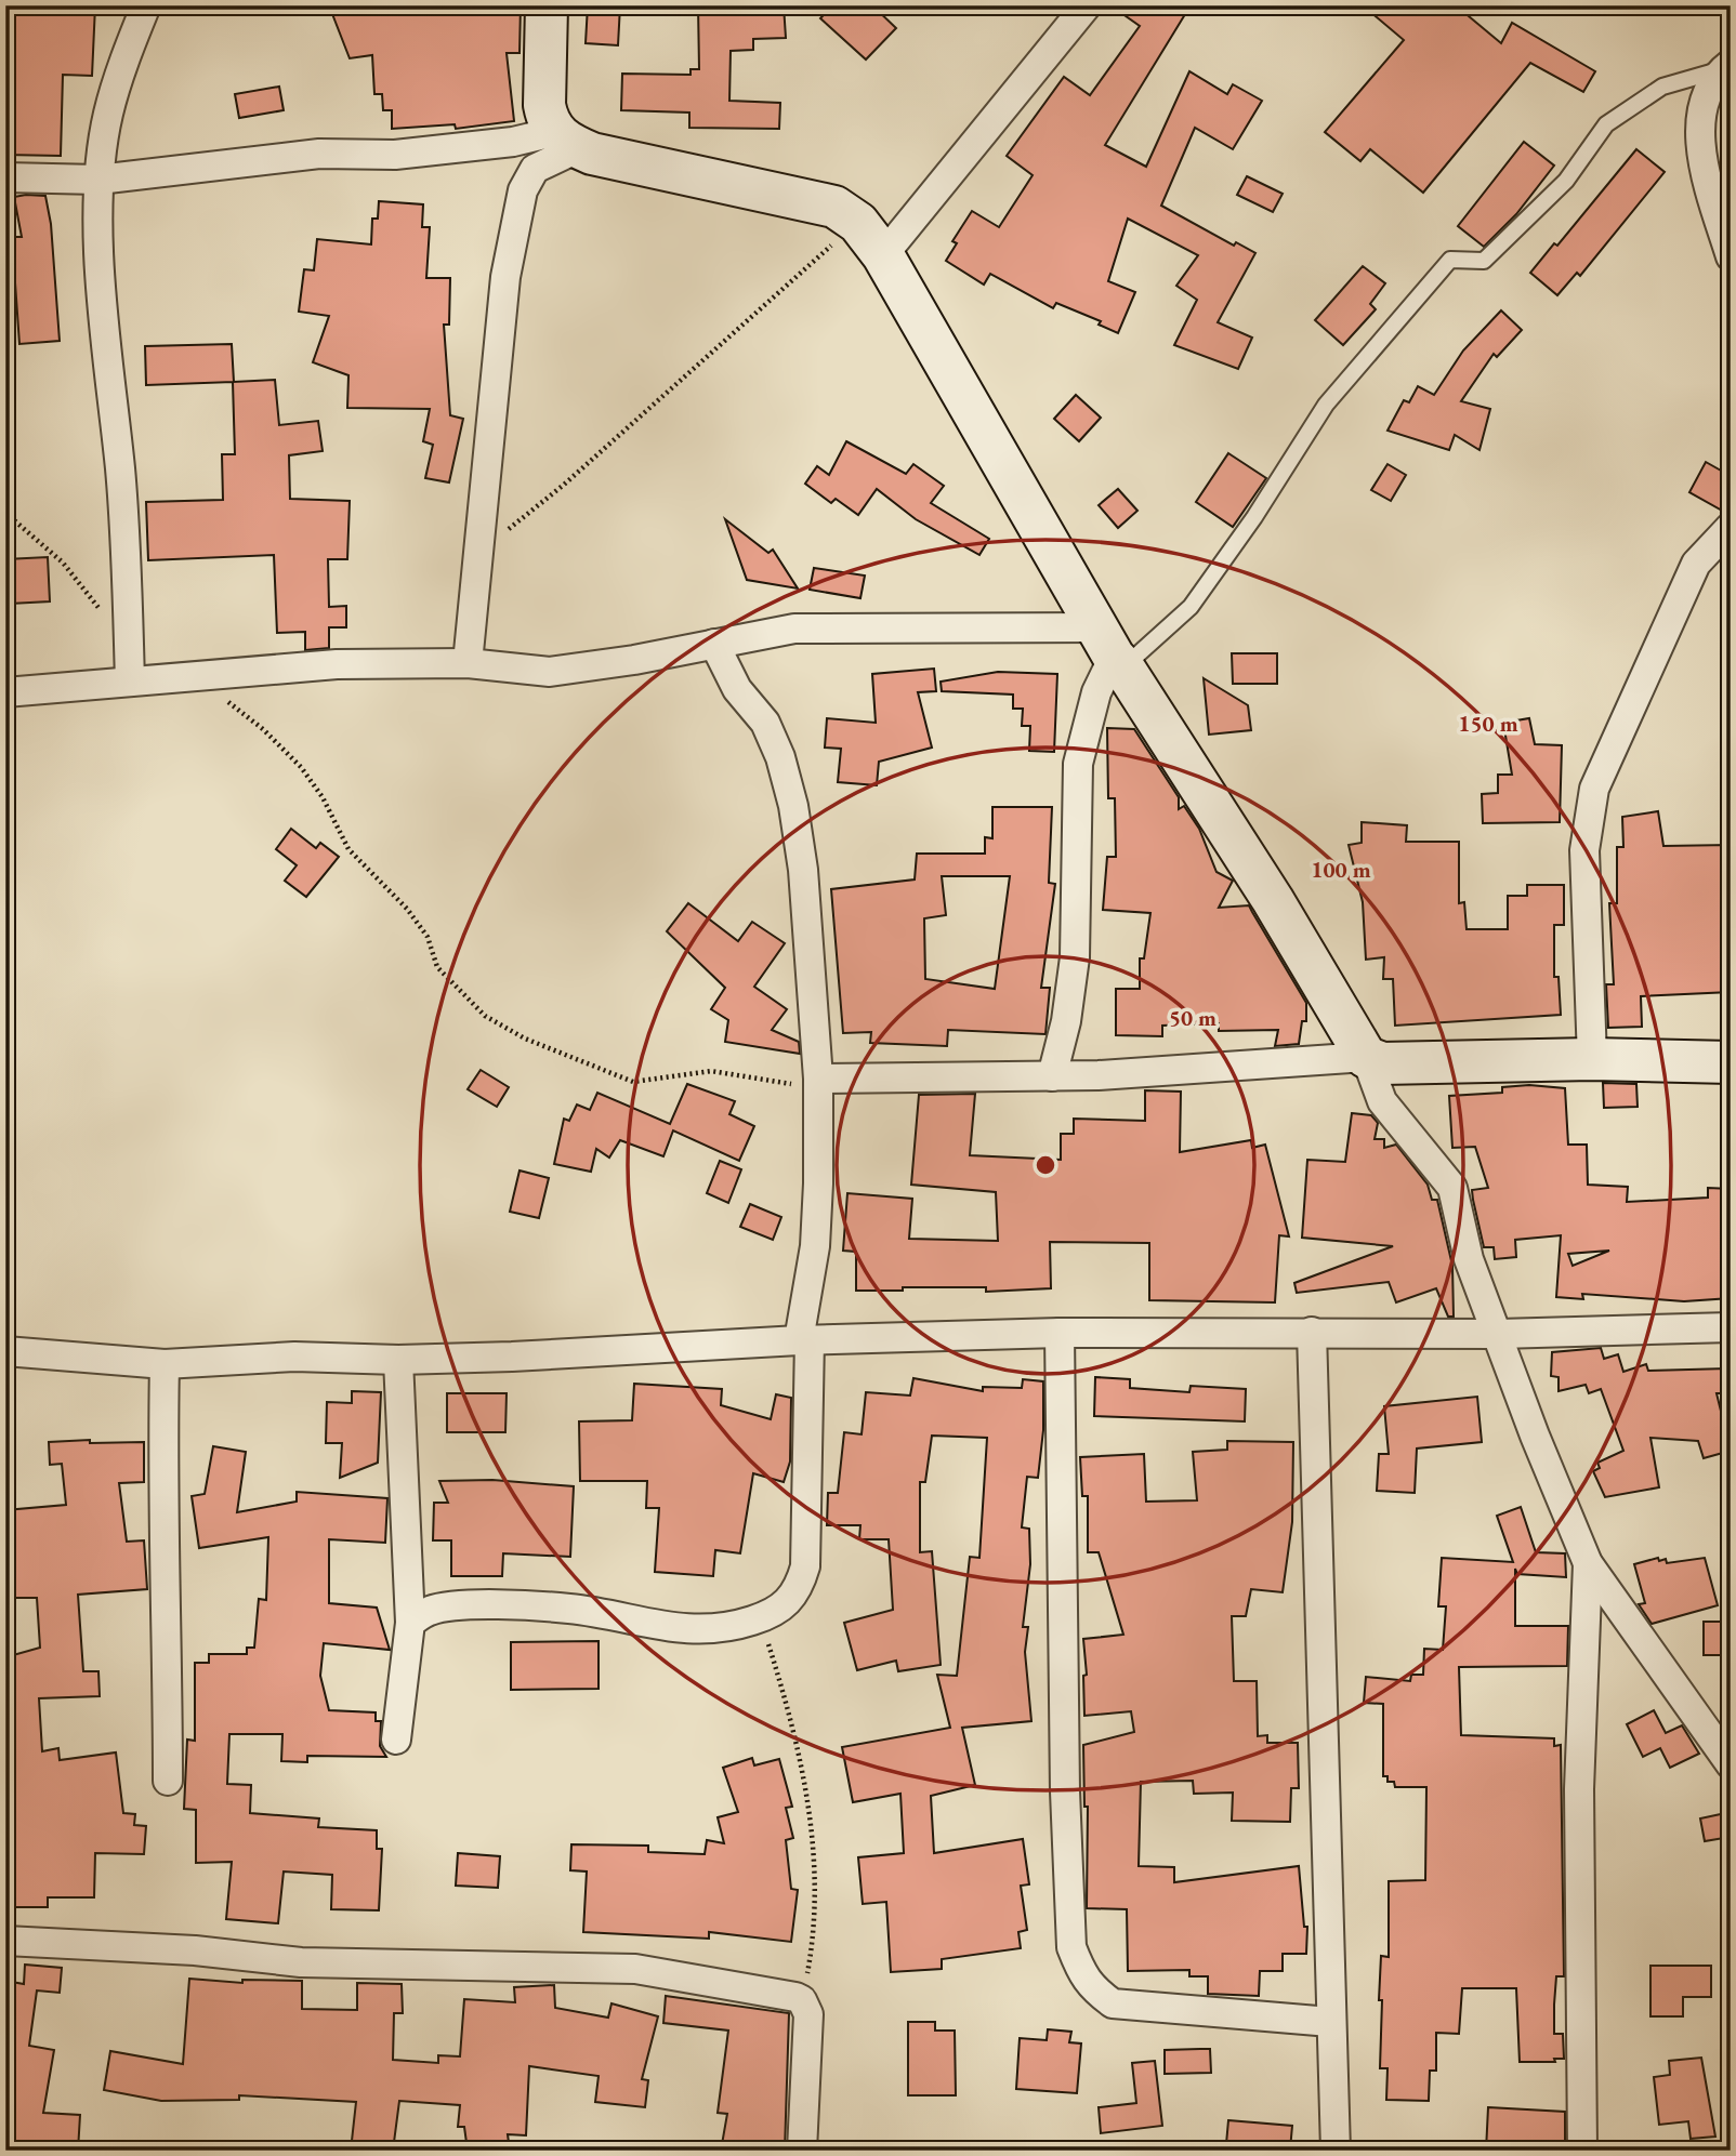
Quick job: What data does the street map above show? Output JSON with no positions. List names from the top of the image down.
{
  "rings": ["150 m", "100 m", "50 m"]
}
